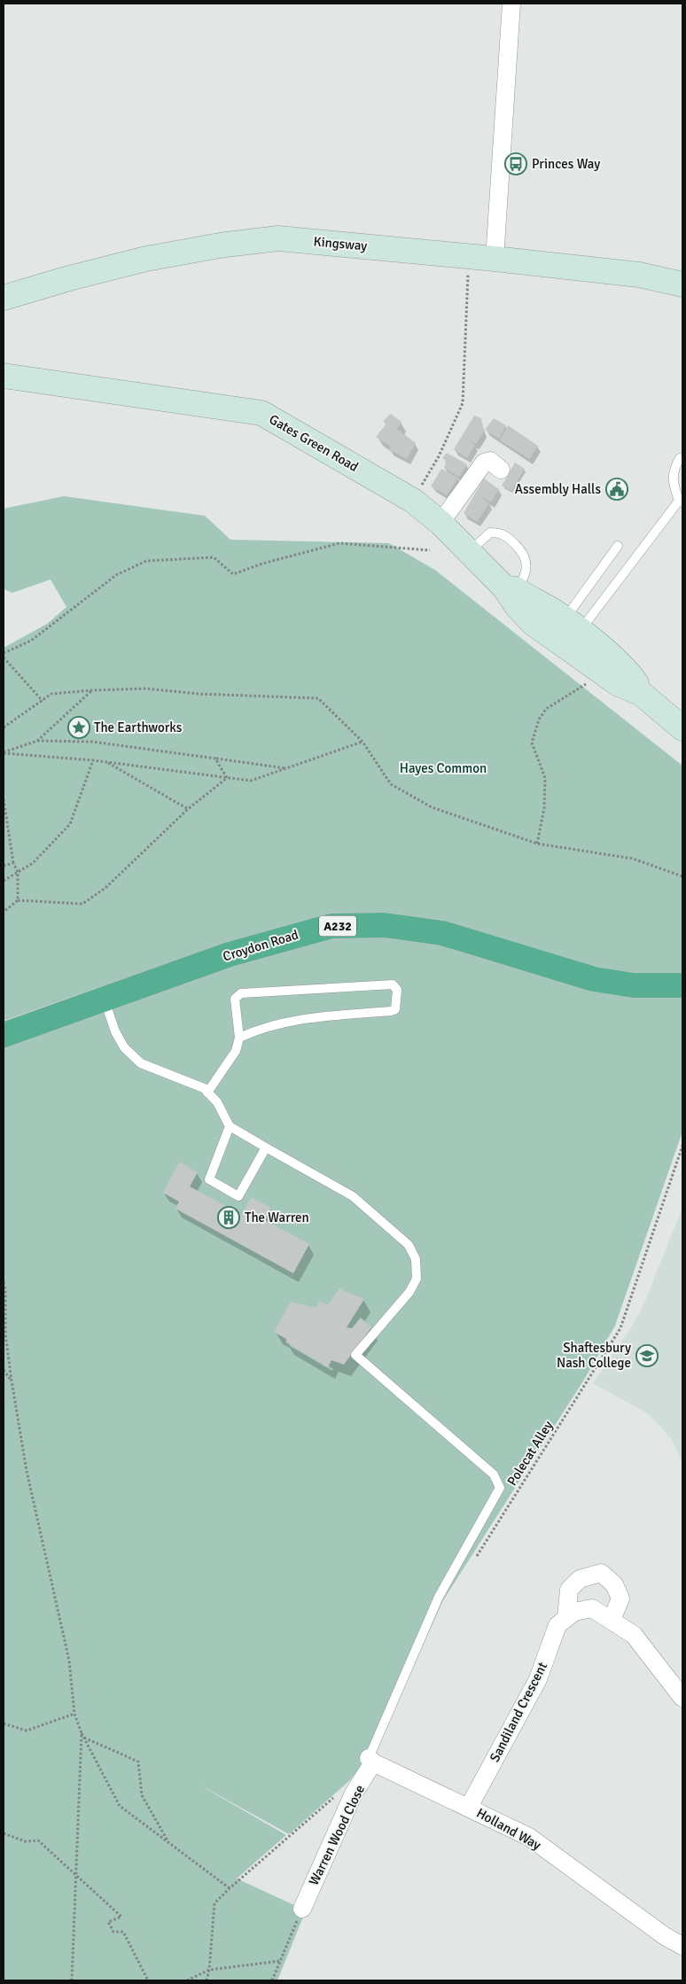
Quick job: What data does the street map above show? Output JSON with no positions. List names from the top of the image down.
{
  "streets": {
    "highway": ["A232", "Croydon Road"],
    "street": [
      "Kingsway",
      "Gates Green Road",
      "Sandiland Crescent",
      "Holland Way",
      "Warren Wood Close"
    ],
    "path": ["Polecat Alley"]
  },
  "crossings": [
    ["Sandiland Crescent", "Holland Way"],
    ["Holland Way", "Warren Wood Close"]
  ],
  "parks": ["Hayes Common"],
  "places": {
    "bus stop": ["Princes Way"],
    "public building": ["Assembly Halls"],
    "place": ["The Earthworks"],
    "building": ["The Warren"],
    "school or university": ["Shaftesbury Nash College"]
  }
}
